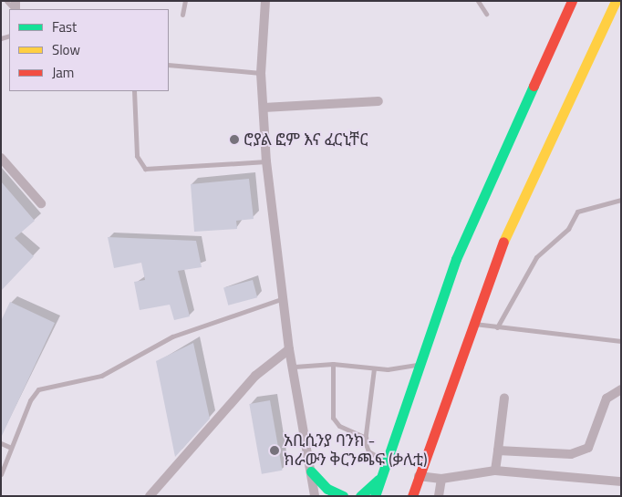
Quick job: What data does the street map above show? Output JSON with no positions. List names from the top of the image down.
{
  "places": ["ሮያል ፎም እና ፈርኒቸር", "አቢሲንያ ባንክ - ክራውን ቅርንጫፍ (ቃሊቲ)"],
  "legend": ["Fast", "Slow", "Jam"]
}
